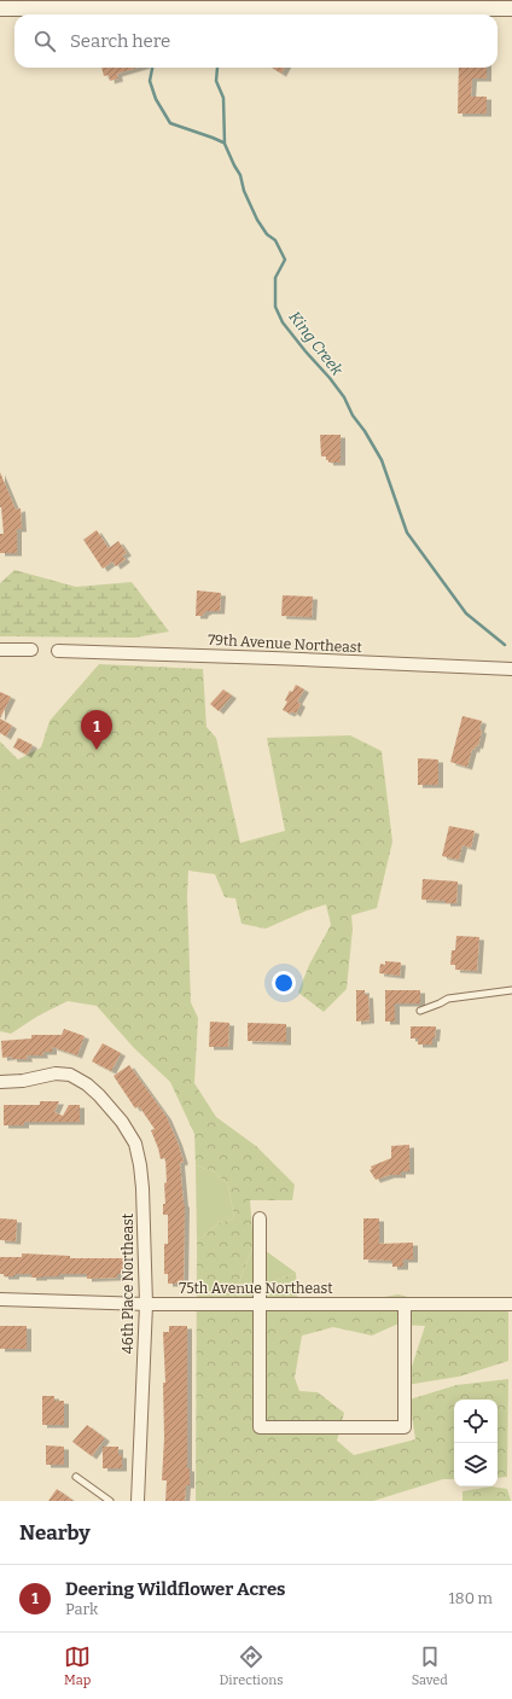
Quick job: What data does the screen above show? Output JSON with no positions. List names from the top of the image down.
{
  "streets": {
    "street": ["79th Avenue Northeast", "46th Place Northeast", "75th Avenue Northeast"]
  },
  "crossings": [
    ["46th Place Northeast", "75th Avenue Northeast"]
  ],
  "water": ["King Creek"],
  "page": {
    "search": "Search here",
    "pins": "1",
    "heading": "Nearby",
    "list": [
      {
        "mark": "1",
        "name": "Deering Wildflower Acres",
        "note": "Park",
        "value": "180 m"
      }
    ],
    "nav": ["Map", "Directions", "Saved"]
  }
}
